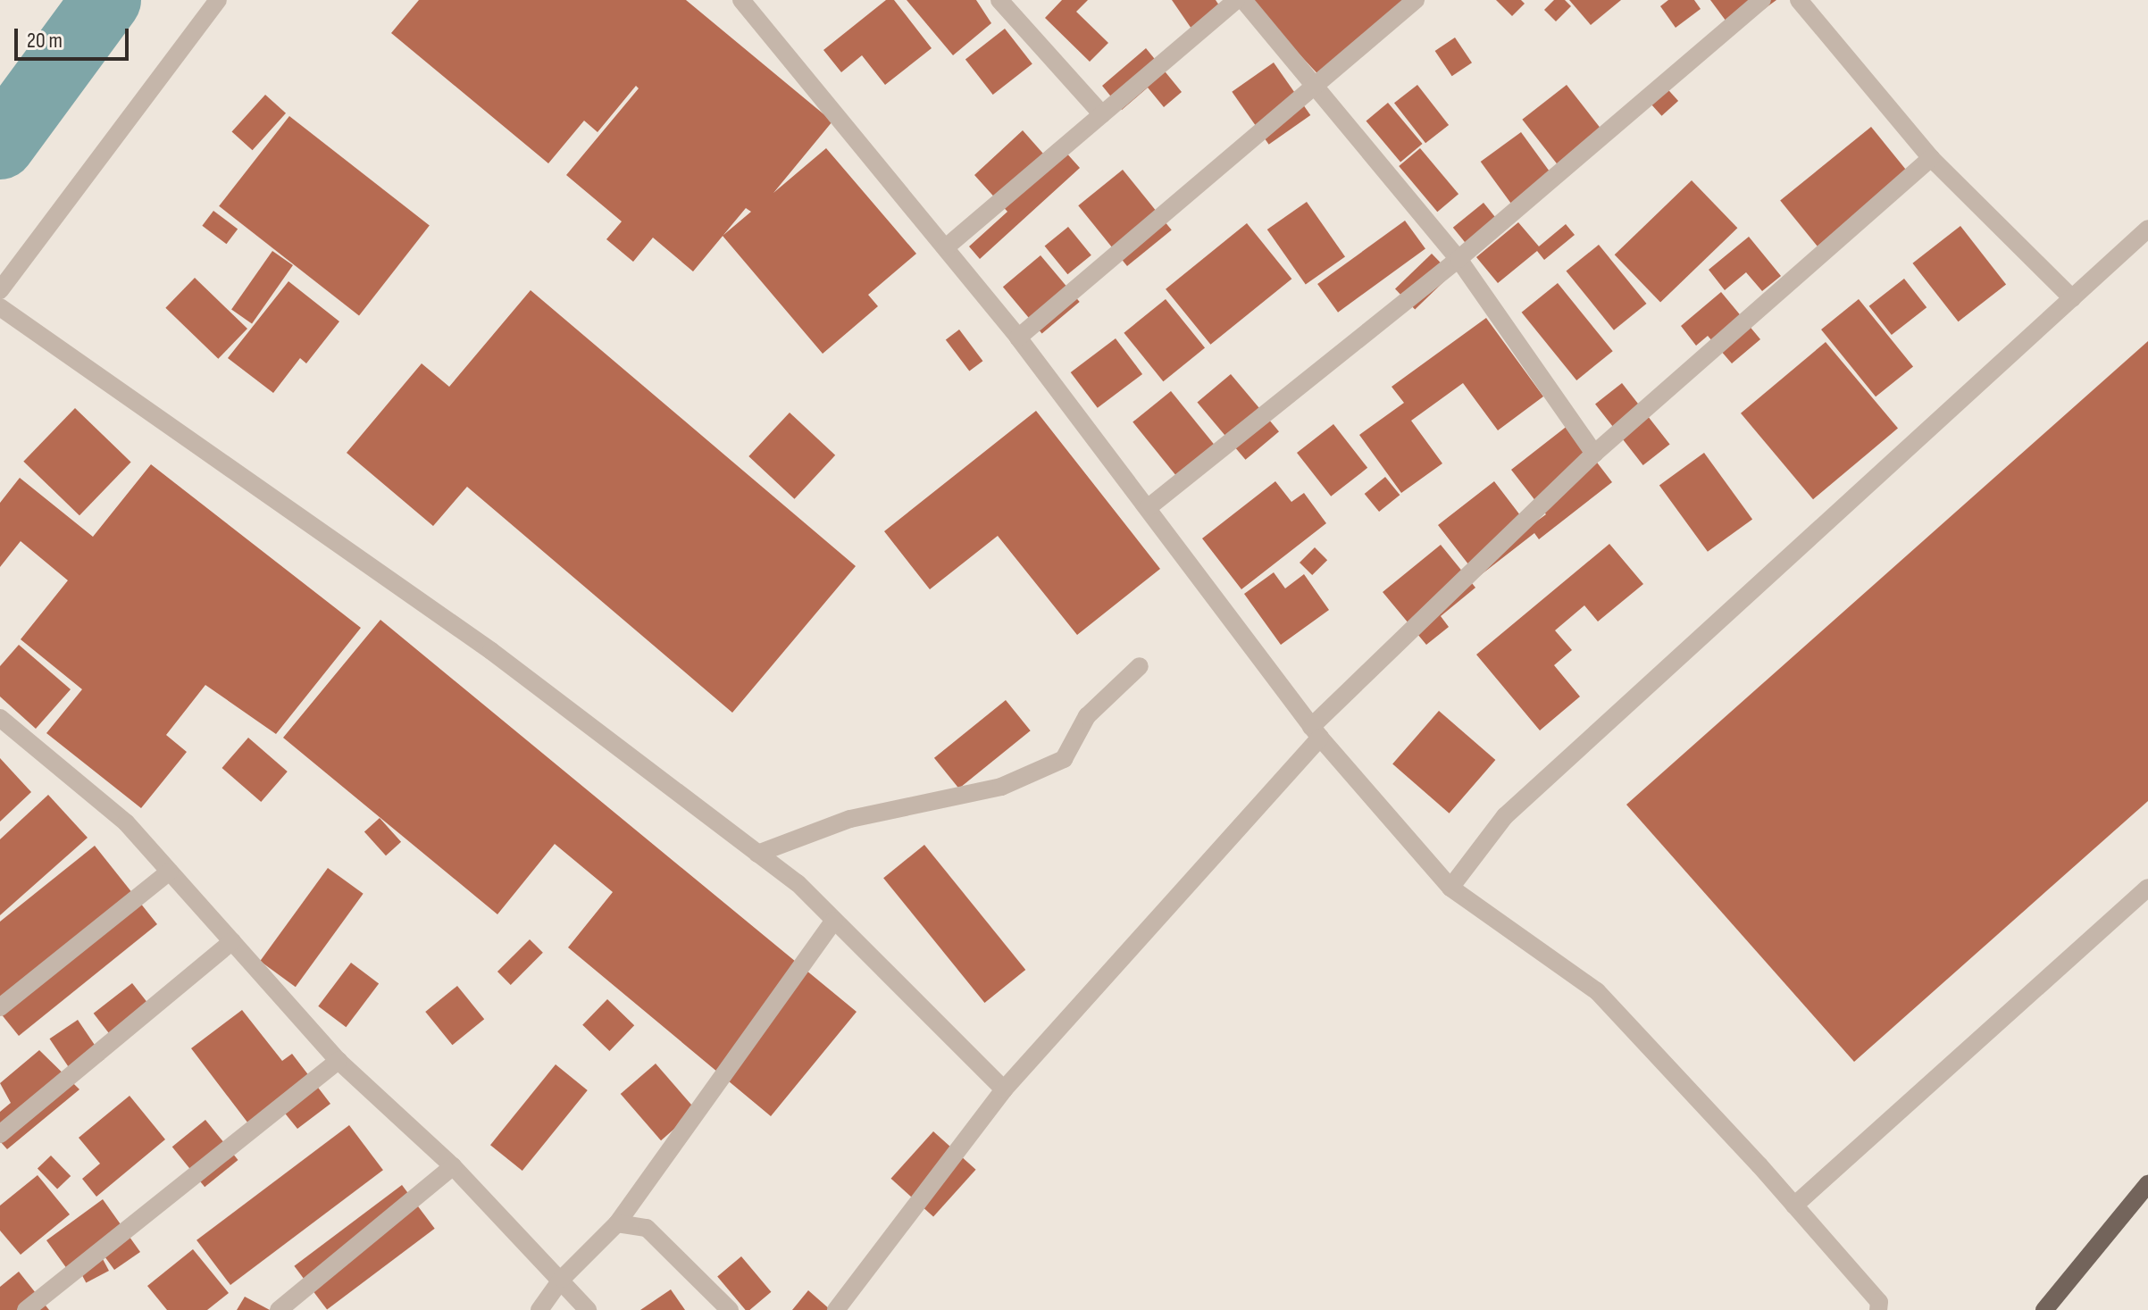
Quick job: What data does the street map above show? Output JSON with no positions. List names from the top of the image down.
{
  "scale_bar": "20 m"
}
